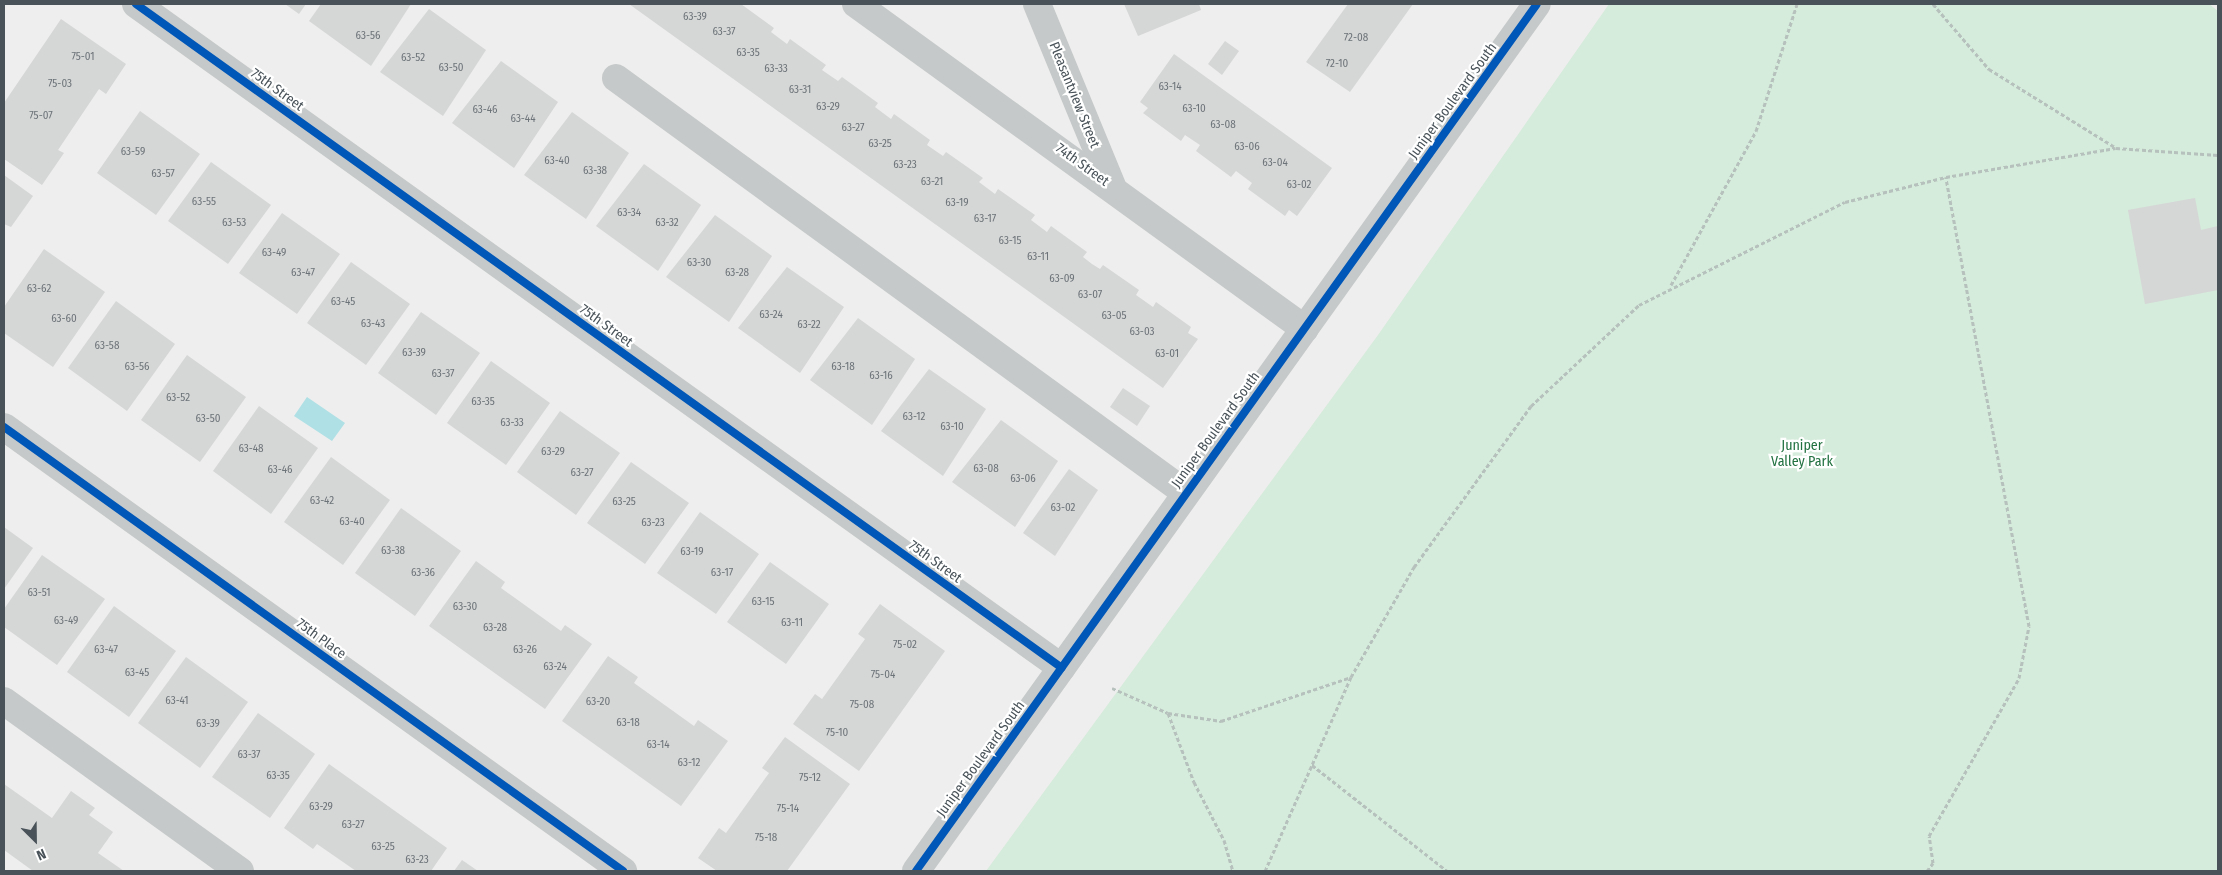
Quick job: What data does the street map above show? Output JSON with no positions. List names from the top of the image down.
{
  "streets": {
    "street": [
      "75th Street",
      "Pleasantview Street",
      "Juniper Boulevard South",
      "74th Street",
      "75th Place"
    ]
  },
  "crossings": [
    ["75th Street", "Juniper Boulevard South"],
    ["Pleasantview Street", "74th Street"],
    ["Juniper Boulevard South", "74th Street"]
  ],
  "parks": ["Juniper Valley Park"],
  "house_numbers": [
    "63-39",
    "63-37",
    "63-56",
    "72-08",
    "63-35",
    "75-01",
    "63-52",
    "72-10",
    "63-50",
    "63-33",
    "75-03",
    "63-14",
    "63-31",
    "63-29",
    "63-10",
    "63-46",
    "75-07",
    "63-44",
    "63-08",
    "63-27",
    "63-25",
    "63-06",
    "63-59",
    "63-40",
    "63-04",
    "63-23",
    "63-38",
    "63-57",
    "63-21",
    "63-02",
    "63-55",
    "63-19",
    "63-34",
    "63-17",
    "63-53",
    "63-32",
    "63-15",
    "63-49",
    "63-11",
    "63-30",
    "63-47",
    "63-28",
    "63-09",
    "63-62",
    "63-07",
    "63-45",
    "63-24",
    "63-05",
    "63-60",
    "63-43",
    "63-22",
    "63-03",
    "63-58",
    "63-39",
    "63-01",
    "63-56",
    "63-18",
    "63-37",
    "63-16",
    "63-52",
    "63-35",
    "63-12",
    "63-50",
    "63-33",
    "63-10",
    "63-48",
    "63-29",
    "63-08",
    "63-46",
    "63-27",
    "63-06",
    "63-42",
    "63-25",
    "63-02",
    "63-40",
    "63-23",
    "63-38",
    "63-19",
    "63-36",
    "63-17",
    "63-51",
    "63-15",
    "63-30",
    "63-49",
    "63-11",
    "63-28",
    "75-02",
    "63-47",
    "63-26",
    "63-24",
    "63-45",
    "75-04",
    "63-41",
    "63-20",
    "75-08",
    "63-18",
    "63-39",
    "75-10",
    "63-14",
    "63-37",
    "63-12",
    "63-35",
    "75-12",
    "63-29",
    "75-14",
    "63-27",
    "75-18",
    "63-25",
    "63-23"
  ],
  "north": "bottom right"
}
